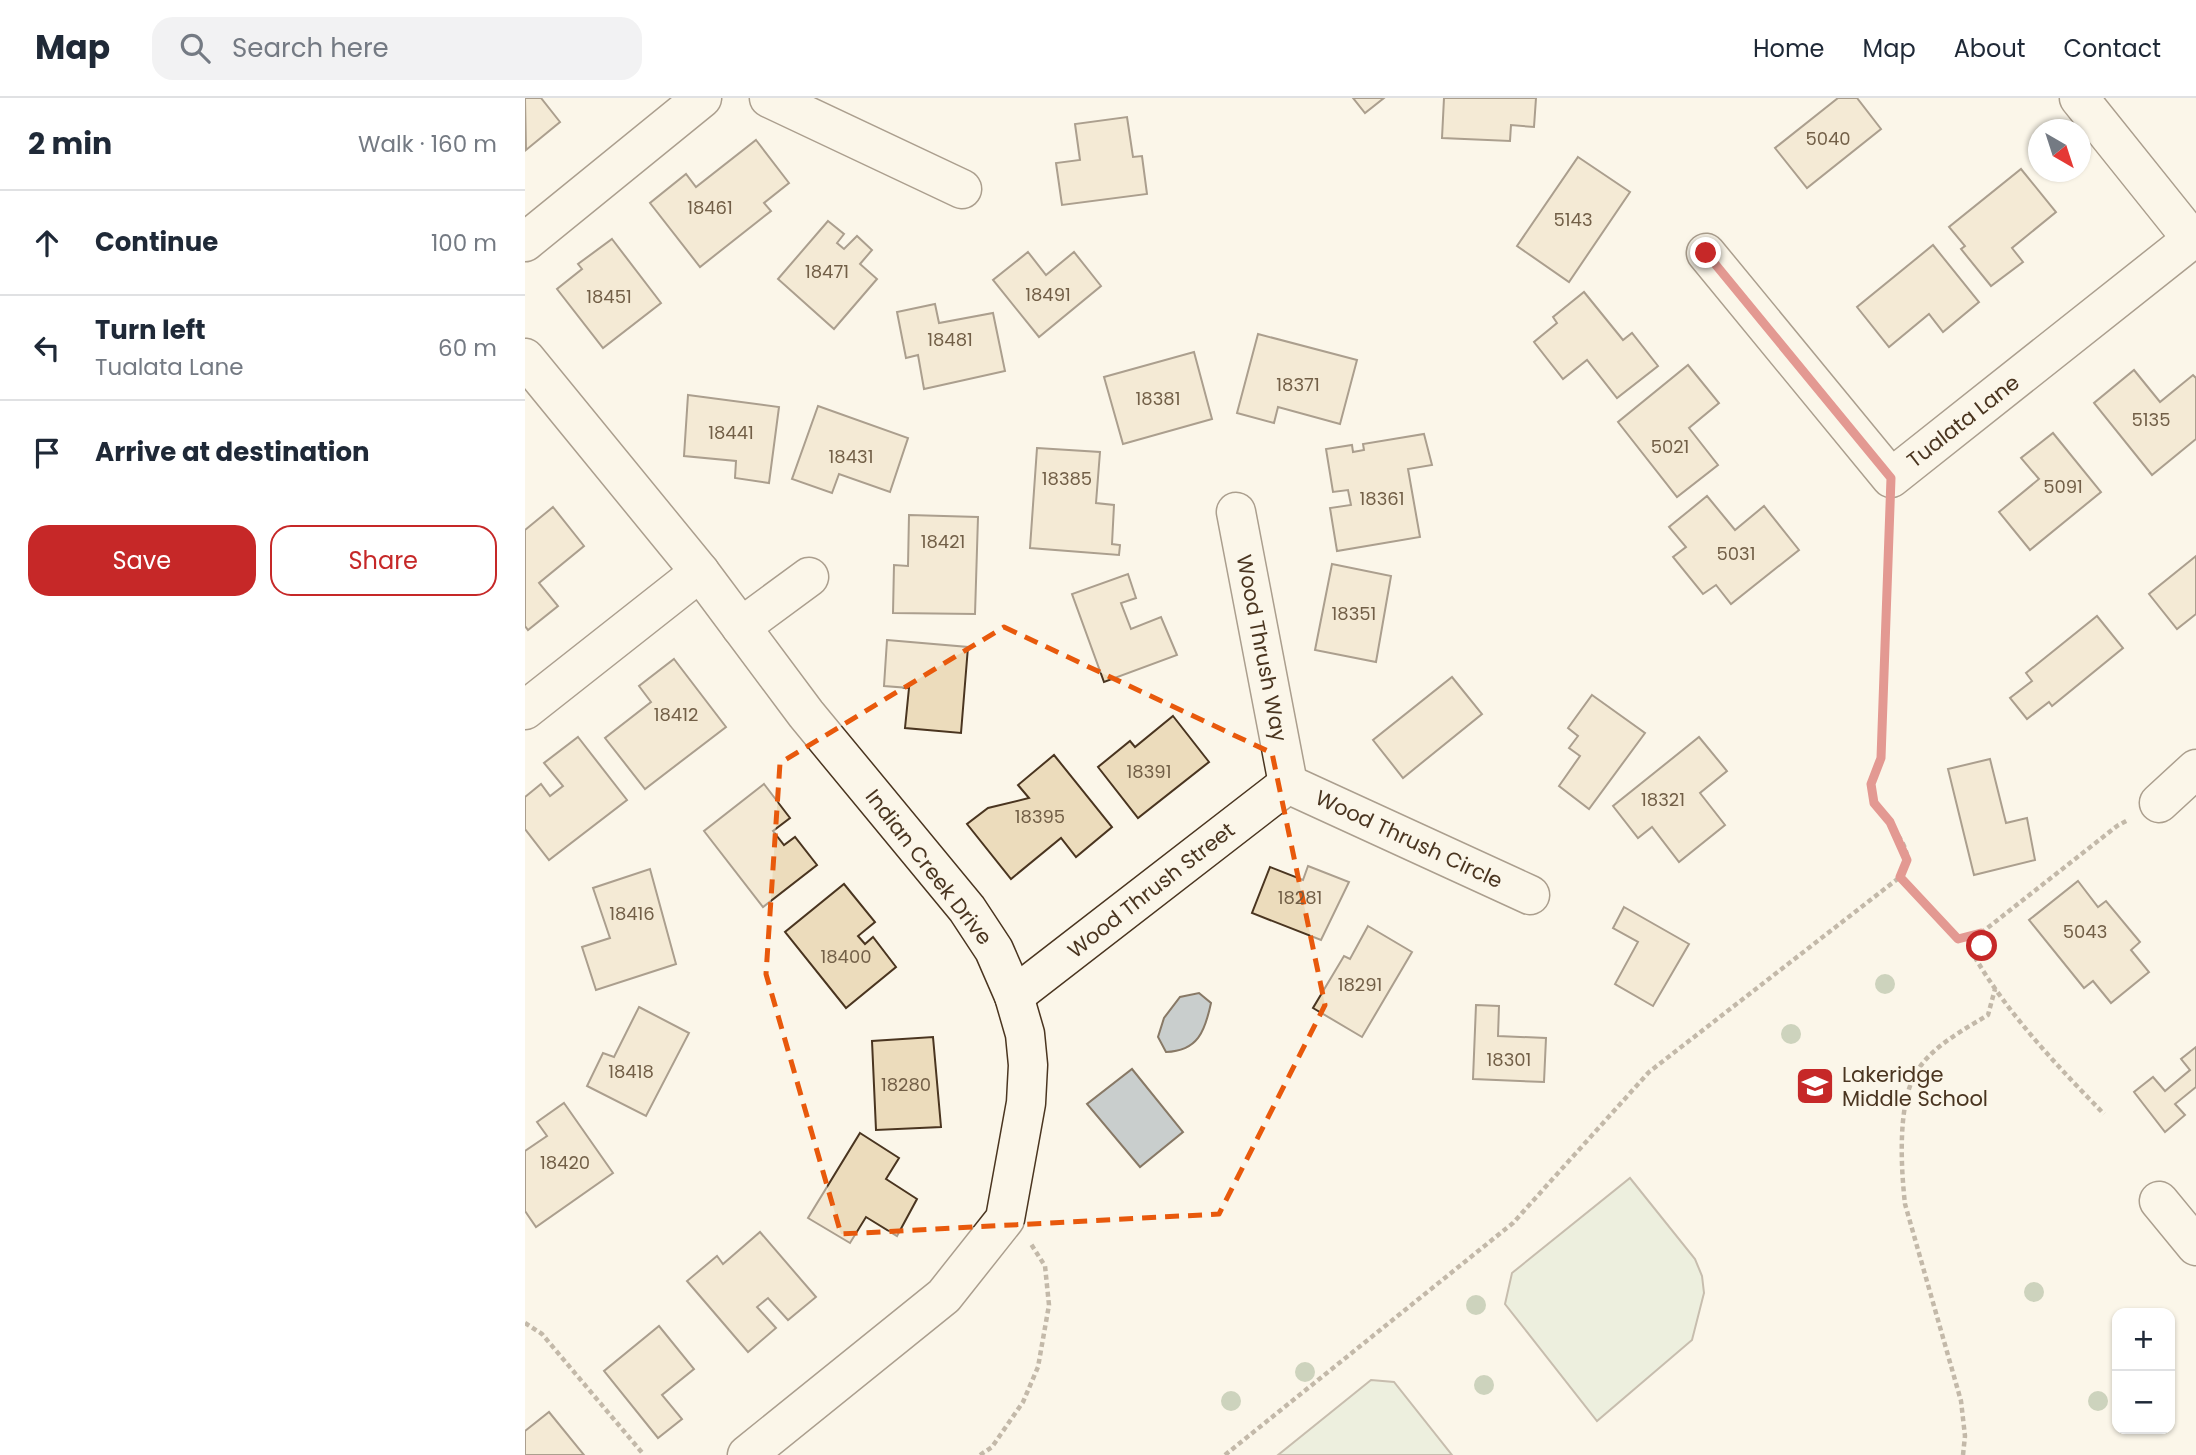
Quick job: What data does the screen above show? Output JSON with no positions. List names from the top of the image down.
{
  "streets": {
    "street": [
      "Tualata Lane",
      "Wood Thrush Way",
      "Wood Thrush Circle",
      "Indian Creek Drive",
      "Wood Thrush Street"
    ]
  },
  "crossings": [
    ["Wood Thrush Way", "Wood Thrush Circle"],
    ["Wood Thrush Way", "Wood Thrush Street"],
    ["Wood Thrush Circle", "Wood Thrush Street"],
    ["Indian Creek Drive", "Wood Thrush Street"]
  ],
  "places": {
    "school or university": ["Lakeridge Middle School"]
  },
  "house_numbers": [
    "5040",
    "18461",
    "5143",
    "18471",
    "18491",
    "18451",
    "18481",
    "18371",
    "18381",
    "5135",
    "18441",
    "5021",
    "18431",
    "18385",
    "5091",
    "18361",
    "18421",
    "5031",
    "18351",
    "18412",
    "18391",
    "18321",
    "18395",
    "18281",
    "18416",
    "5043",
    "18400",
    "18291",
    "18301",
    "18418",
    "18280",
    "18420"
  ],
  "north": "bottom right",
  "page": {
    "header": "Map",
    "search": "Search here",
    "nav": [
      "Home",
      "Map",
      "About",
      "Contact"
    ],
    "heading": ["2 min", "Walk · 160 m"],
    "list": [
      ["Continue", "100 m"],
      ["Turn left", "Tualata Lane", "60 m"],
      "Arrive at destination"
    ],
    "buttons": ["Save", "Share"],
    "map_buttons": ["+", "−"]
  }
}
